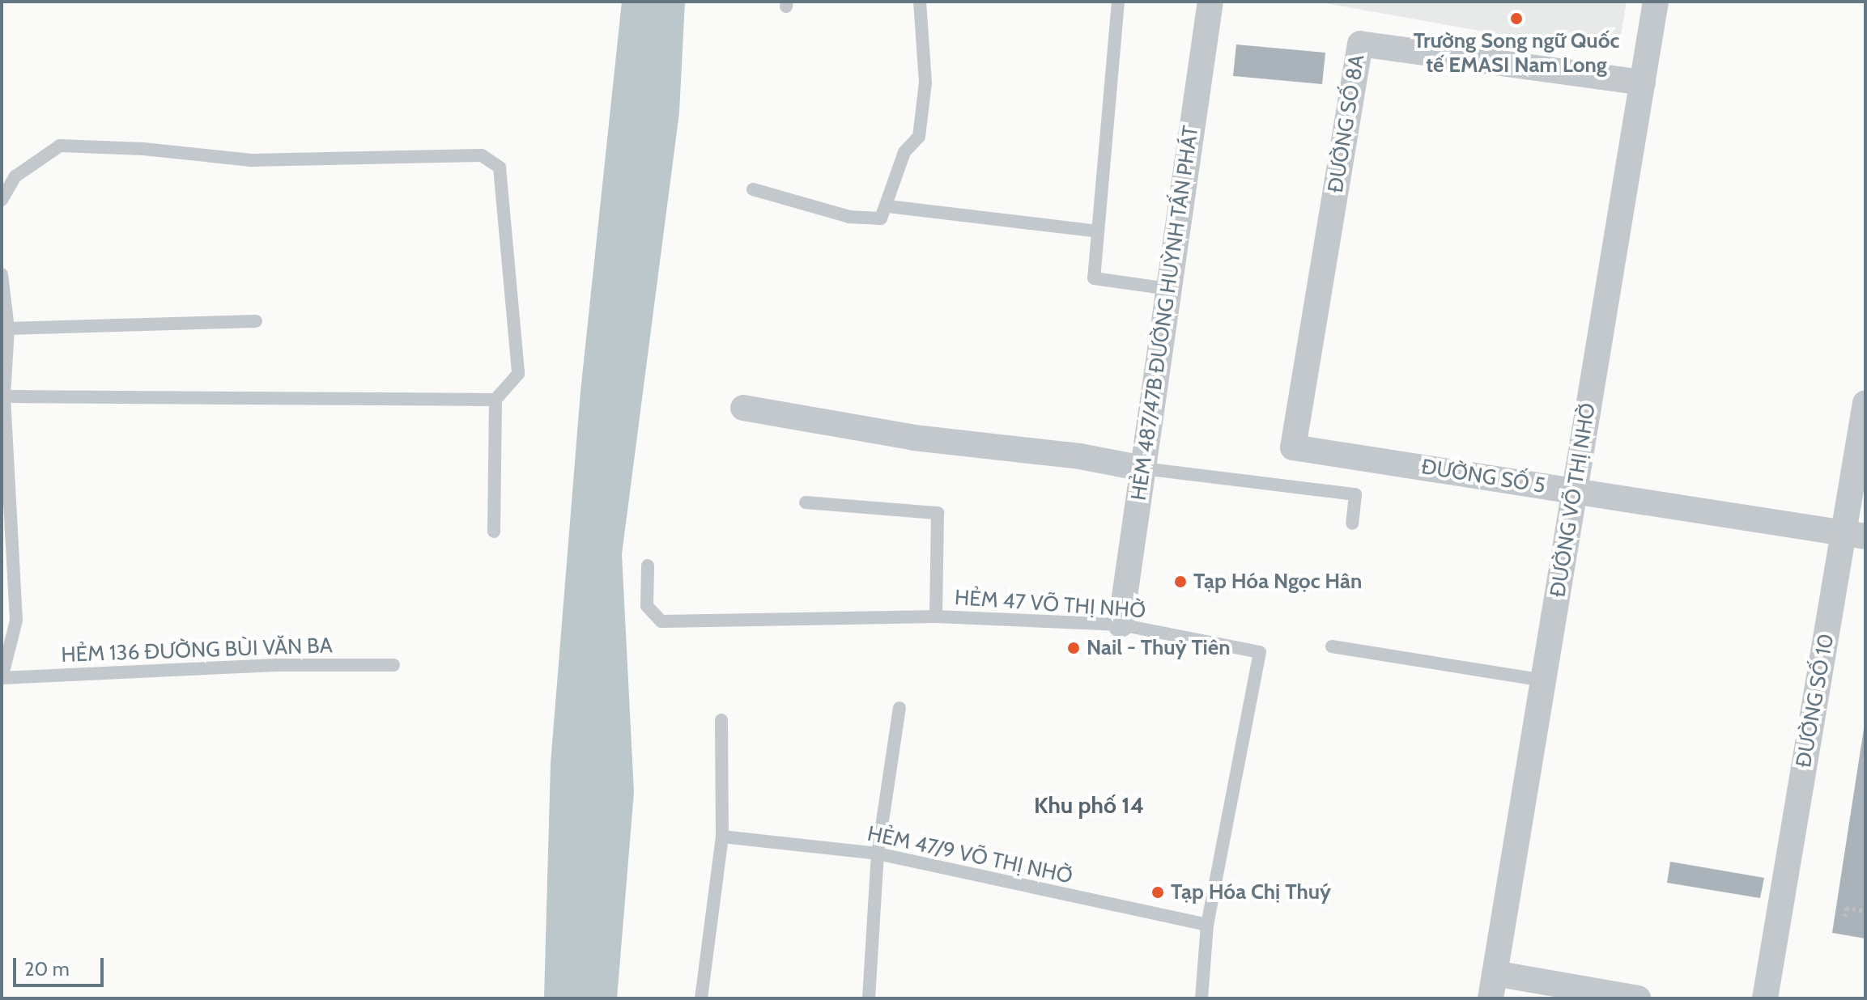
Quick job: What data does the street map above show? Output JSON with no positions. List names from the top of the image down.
{
  "streets": {
    "street": [
      "ĐƯỜNG SỐ 8A",
      "HẺM 487/47B ĐƯỜNG HUỲNH TẤN PHÁT",
      "ĐƯỜNG SỐ 5",
      "ĐƯỜNG VÕ THỊ NHỜ",
      "ĐƯỜNG SỐ 10"
    ],
    "lane": ["HẺM 47 VÕ THỊ NHỜ", "HẺM 136 ĐƯỜNG BÙI VĂN BA", "HẺM 47/9 VÕ THỊ NHỜ"]
  },
  "crossings": [
    ["ĐƯỜNG SỐ 8A", "ĐƯỜNG SỐ 5"],
    ["ĐƯỜNG SỐ 8A", "ĐƯỜNG VÕ THỊ NHỜ"],
    ["HẺM 487/47B ĐƯỜNG HUỲNH TẤN PHÁT", "HẺM 47 VÕ THỊ NHỜ"],
    ["ĐƯỜNG SỐ 5", "ĐƯỜNG VÕ THỊ NHỜ"],
    ["ĐƯỜNG SỐ 5", "ĐƯỜNG SỐ 10"],
    ["HẺM 47 VÕ THỊ NHỜ", "HẺM 47/9 VÕ THỊ NHỜ"]
  ],
  "districts": ["Khu phố 14"],
  "places": [
    "Trường Song ngữ Quốc tế EMASI Nam Long",
    "Tạp Hóa Ngọc Hân",
    "Nail - Thuỷ Tiên",
    "Tạp Hóa Chị Thuý"
  ],
  "scale_bar": "20 m"
}
